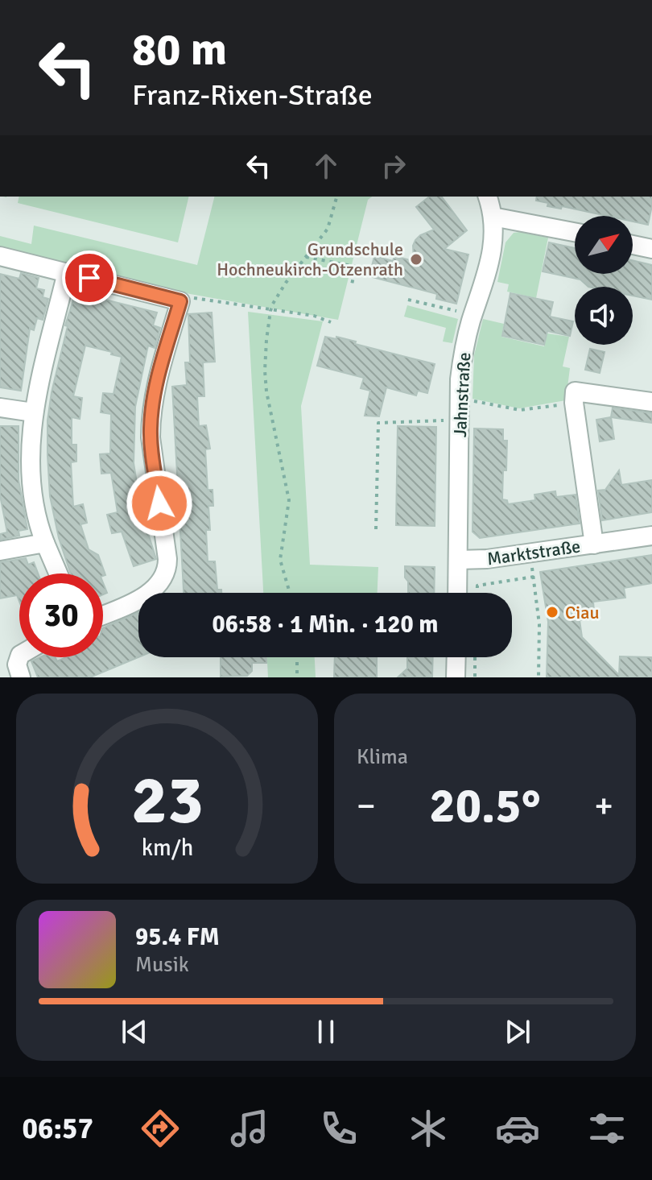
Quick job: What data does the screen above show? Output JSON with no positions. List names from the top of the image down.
{
  "streets": {
    "street": ["Jahnstraße", "Marktstraße"]
  },
  "crossings": [
    ["Jahnstraße", "Marktstraße"]
  ],
  "places": ["Grundschule Hochneukirch-Otzenrath", "Ciau"],
  "north": "top right",
  "page": {
    "turn": ["80 m", "Franz-Rixen-Straße"],
    "limit": "30",
    "trip": "06:58 · 1 Min. · 120 m",
    "tile": "Klima",
    "heat": ["−", "20.5°", "+"],
    "song": ["95.4 FM", "Musik"],
    "tabs": "06:57",
    "gauge": ["23", "km/h"]
  }
}
